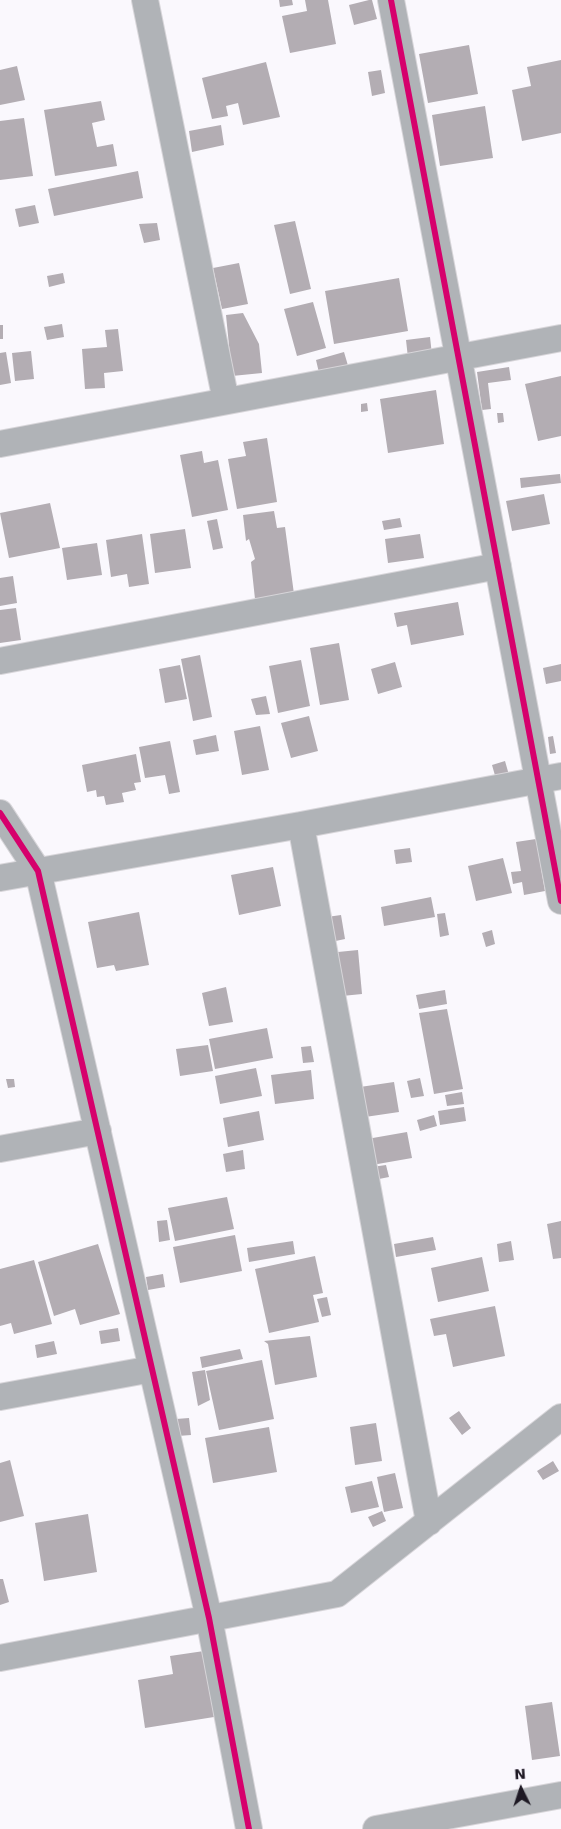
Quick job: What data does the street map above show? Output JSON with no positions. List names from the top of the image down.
{
  "north": "top"
}
